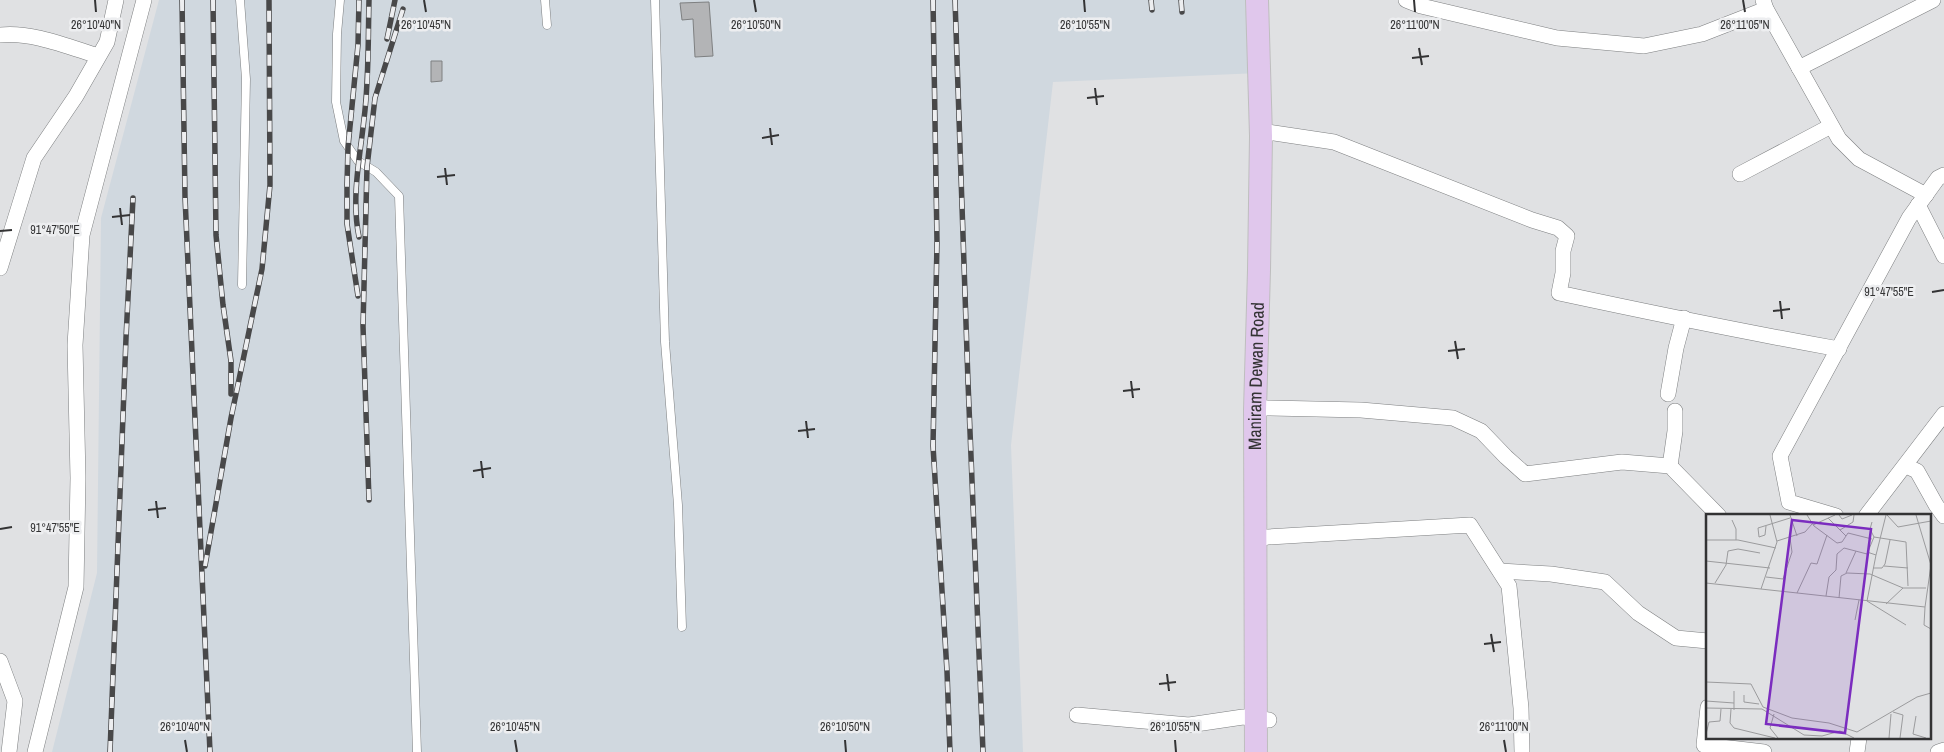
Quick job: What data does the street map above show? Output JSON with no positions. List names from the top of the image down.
{
  "streets": {
    "main road": ["Maniram Dewan Road"]
  },
  "coordinates": [
    "26°11'05\"N",
    "26°10'40\"N",
    "26°10'45\"N",
    "26°10'50\"N",
    "26°10'55\"N",
    "26°11'00\"N",
    "91°47'50\"E",
    "91°47'55\"E"
  ]
}
